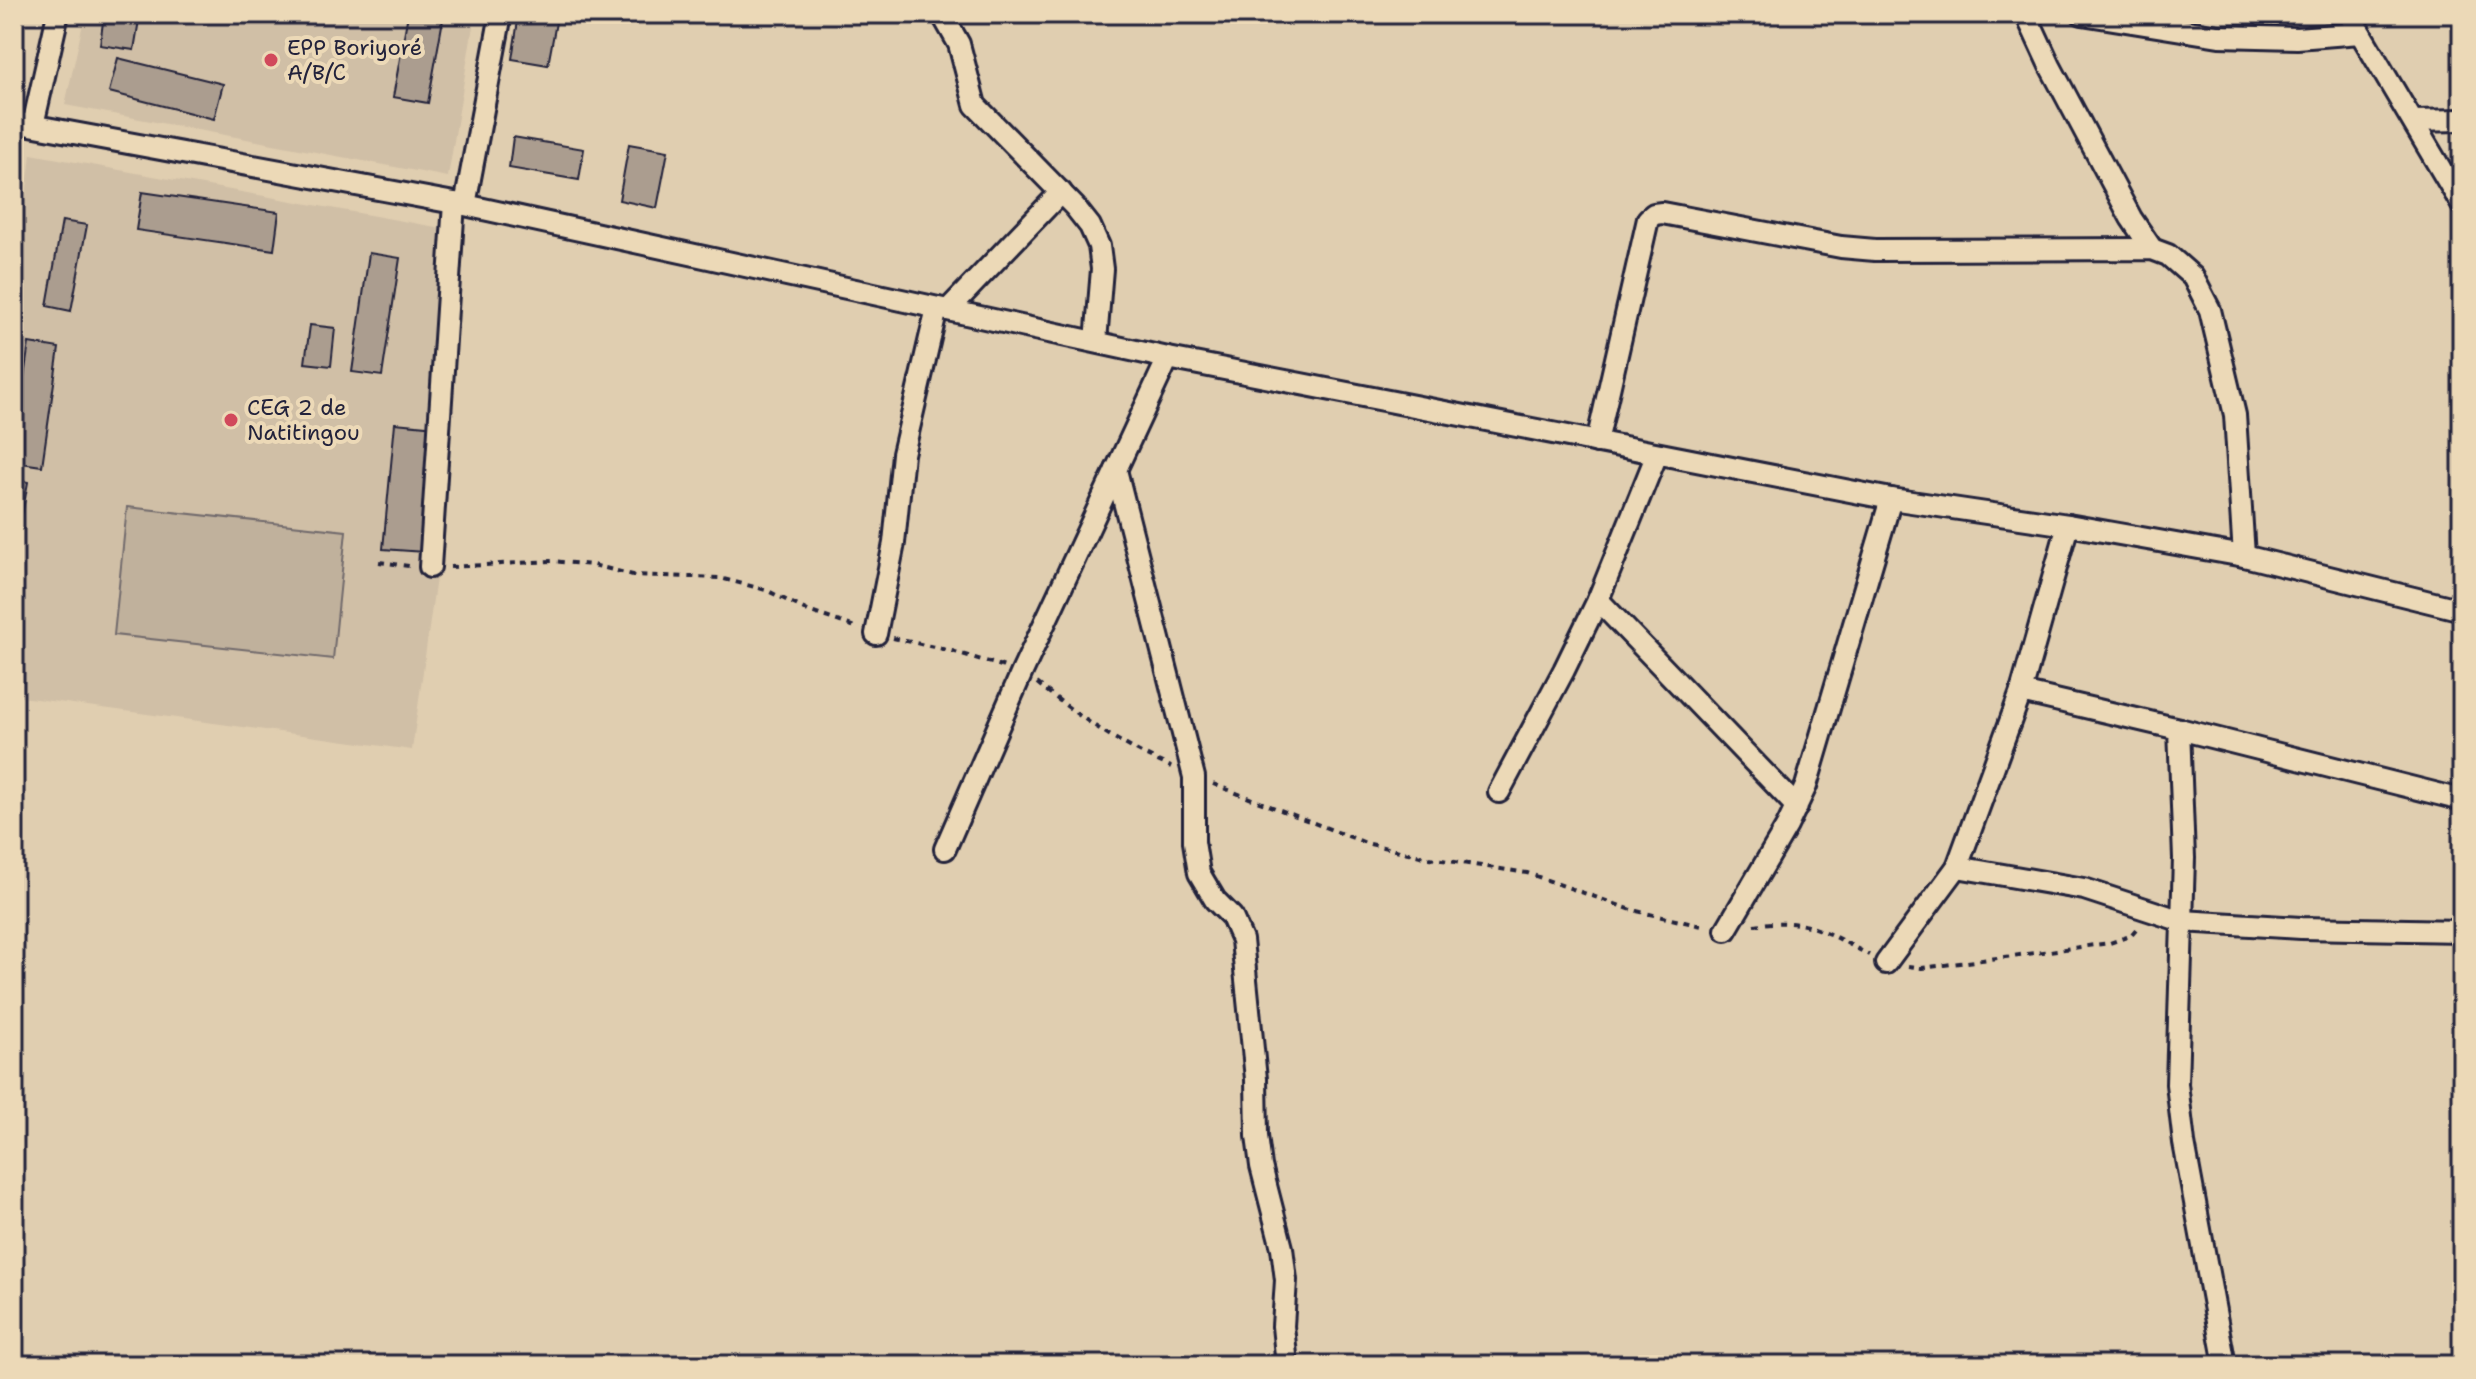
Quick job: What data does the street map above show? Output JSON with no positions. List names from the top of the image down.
{
  "places": ["EPP Boriyoré A/B/C", "CEG 2 de Natitingou"]
}
